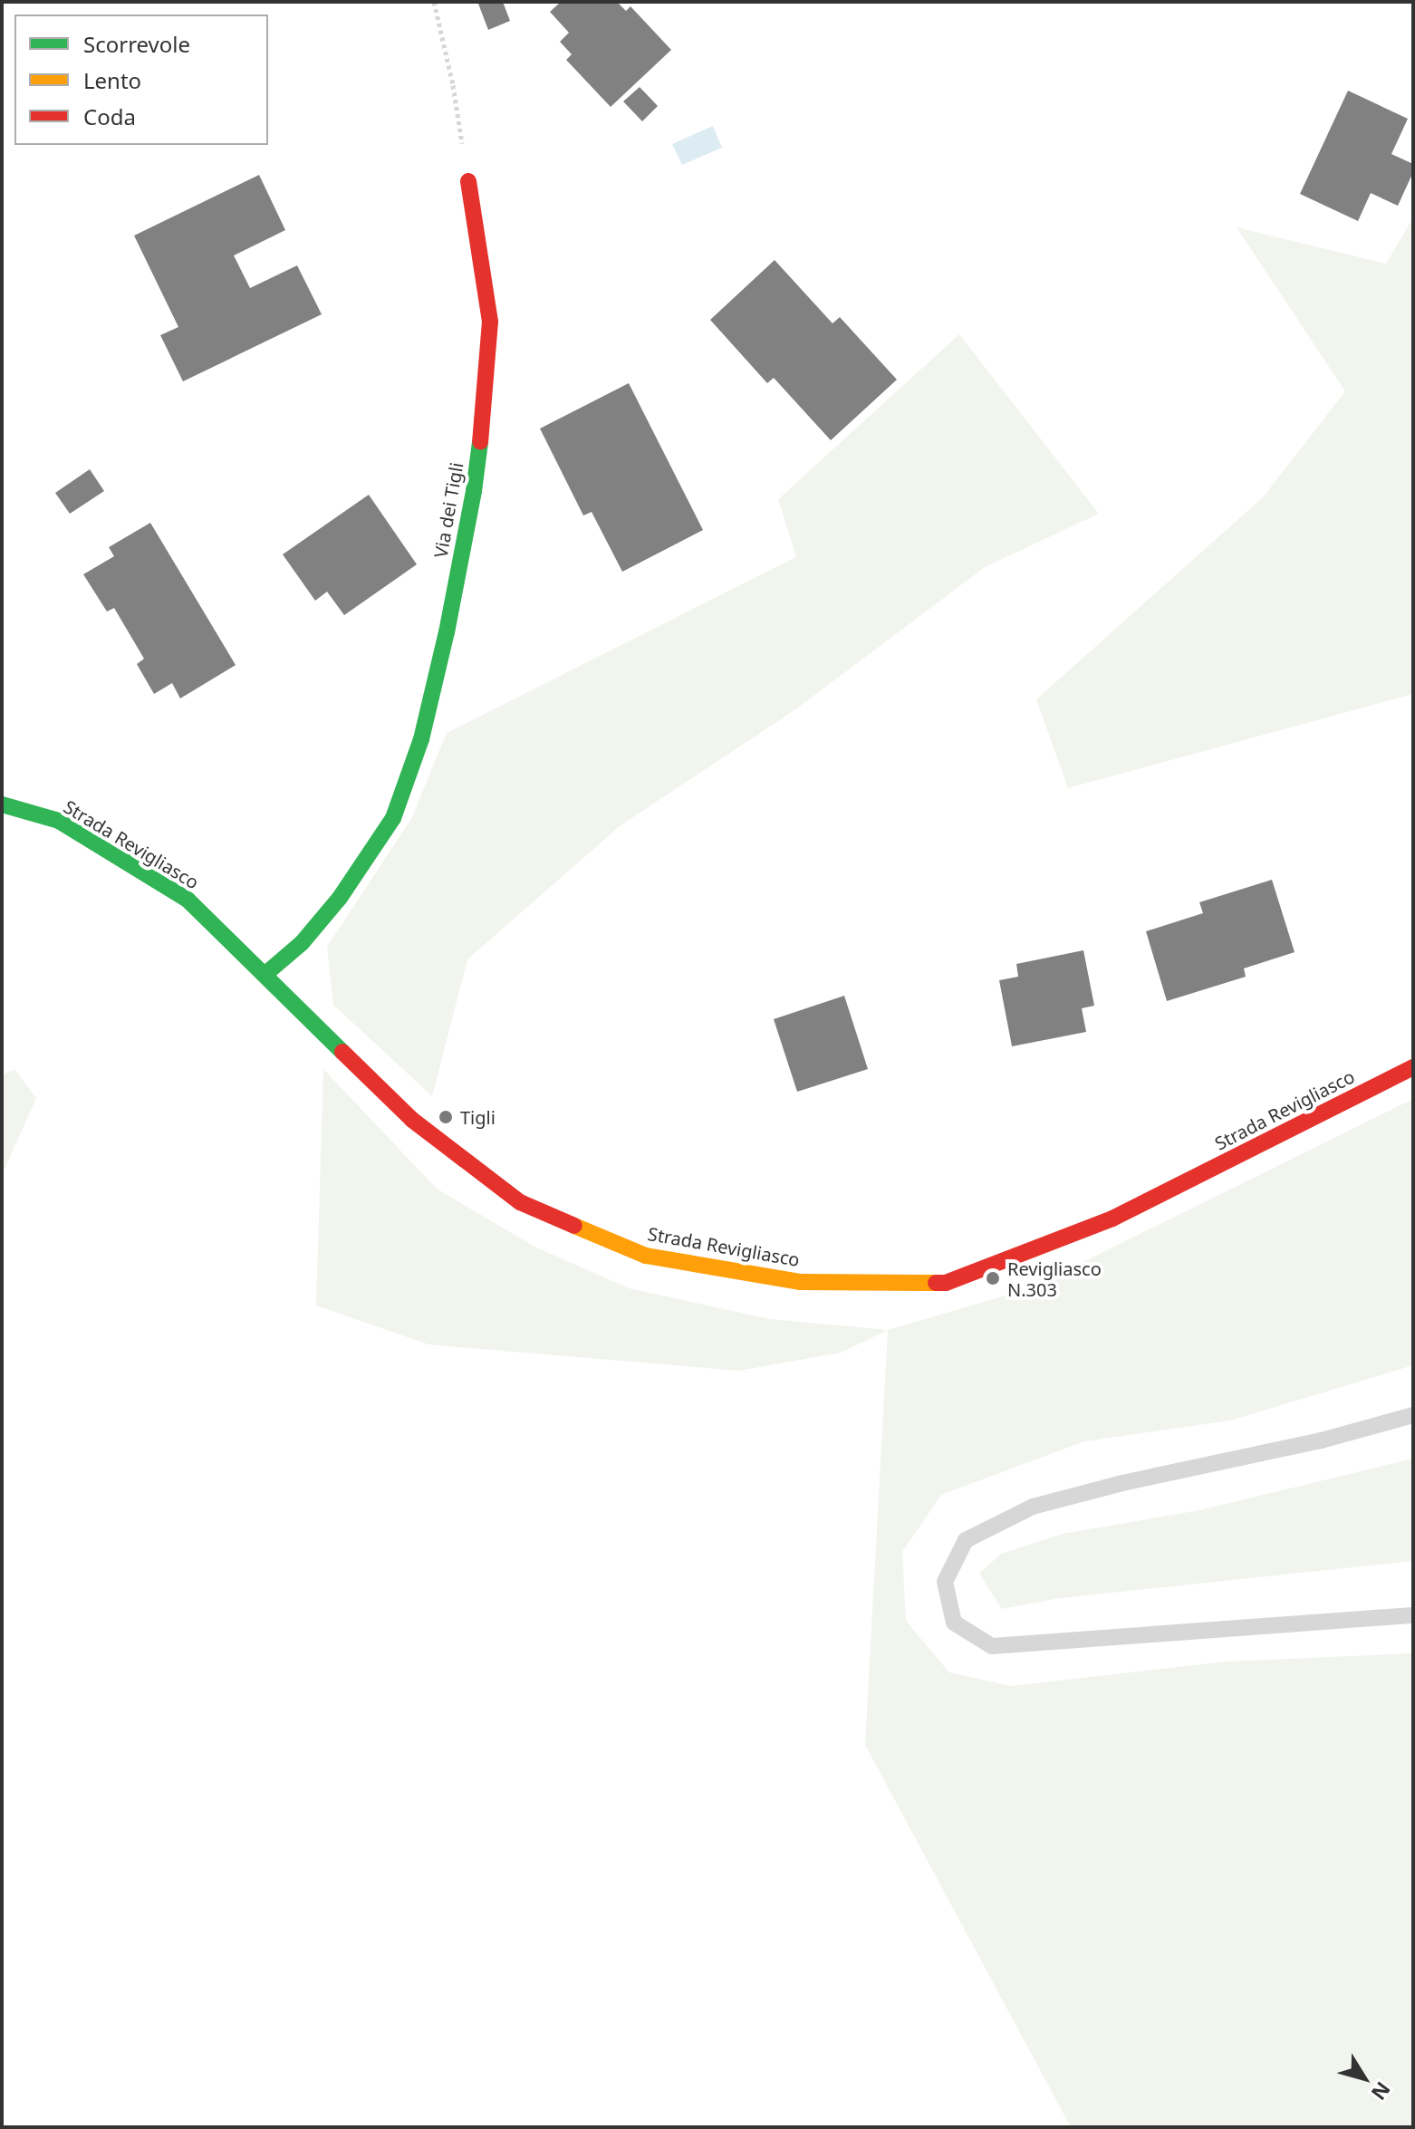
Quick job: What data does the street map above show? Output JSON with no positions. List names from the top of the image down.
{
  "streets": {
    "street": ["Via dei Tigli", "Strada Revigliasco"]
  },
  "crossings": [
    ["Via dei Tigli", "Strada Revigliasco"]
  ],
  "places": ["Tigli", "Revigliasco N.303"],
  "legend": ["Scorrevole", "Lento", "Coda"],
  "north": "bottom right"
}
